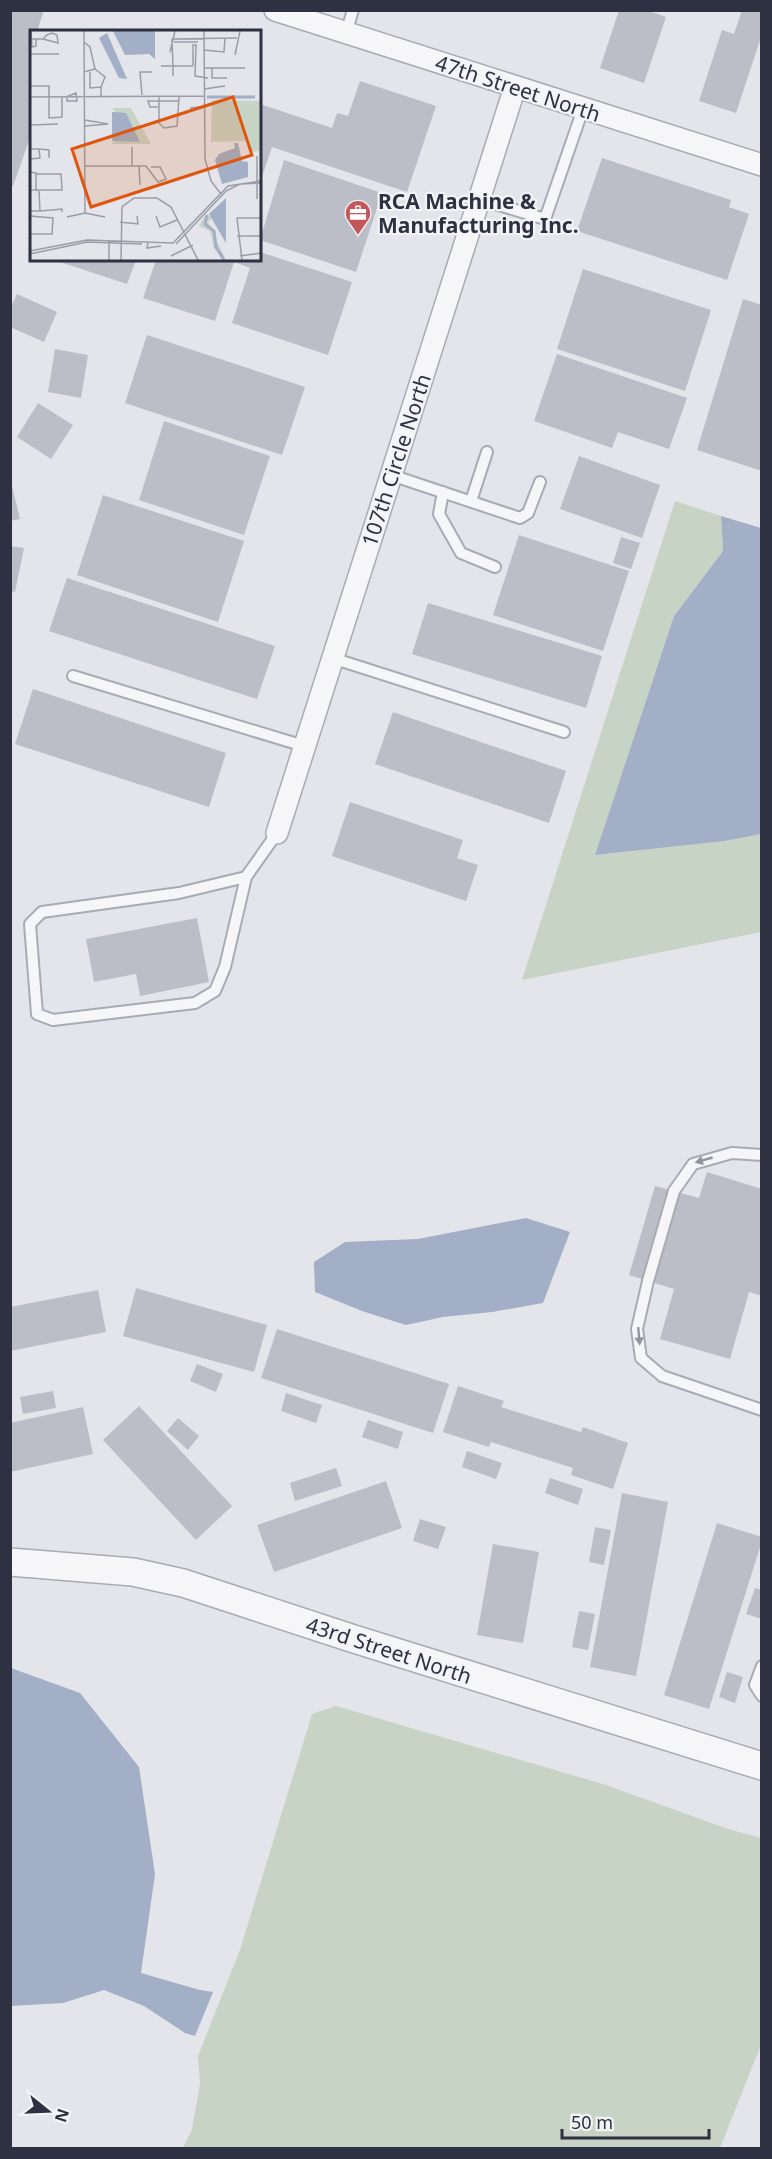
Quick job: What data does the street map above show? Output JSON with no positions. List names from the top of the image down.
{
  "streets": {
    "street": ["47th Street North", "107th Circle North", "43rd Street North"]
  },
  "crossings": [
    ["47th Street North", "107th Circle North"]
  ],
  "places": {
    "office": ["RCA Machine & Manufacturing Inc."]
  },
  "scale_bar": "50 m",
  "north": "right"
}
